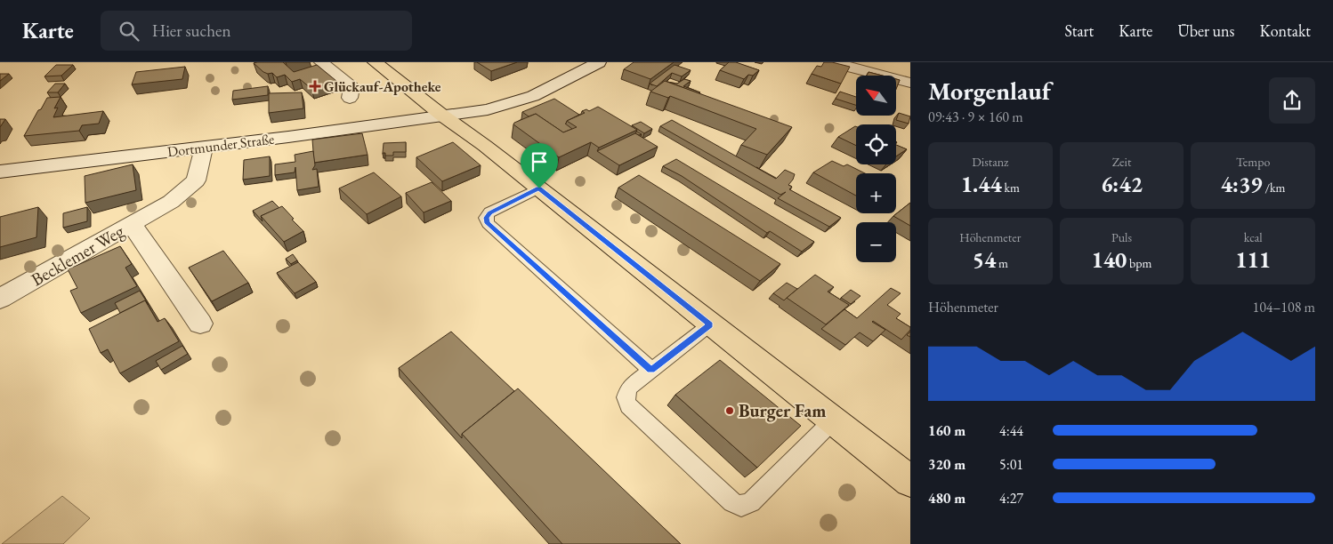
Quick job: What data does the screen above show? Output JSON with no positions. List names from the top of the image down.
{
  "streets": {
    "main road": ["Dortmunder Straße", "Becklemer Weg"]
  },
  "crossings": [
    ["Dortmunder Straße", "Becklemer Weg"]
  ],
  "places": {
    "health": ["Glückauf-Apotheke"],
    "other": ["Burger Fam"]
  },
  "north": "top left",
  "page": {
    "header": "Karte",
    "search": "Hier suchen",
    "nav": [
      "Start",
      "Karte",
      "Über uns",
      "Kontakt"
    ],
    "heading": ["Morgenlauf", "09:43 · 9 × 160 m"],
    "map_buttons": ["+", "−"],
    "stats": [
      ["Distanz", "1.44 km"],
      ["Zeit", "6:42"],
      ["Tempo", "4:39 /km"],
      ["Höhenmeter", "54 m"],
      ["Puls", "140 bpm"],
      ["kcal", "111"]
    ],
    "chart": ["Höhenmeter", "104–108 m"],
    "list": [
      {
        "name": "160 m",
        "note": "4:44"
      },
      {
        "name": "320 m",
        "note": "5:01"
      },
      {
        "name": "480 m",
        "note": "4:27"
      }
    ]
  }
}
